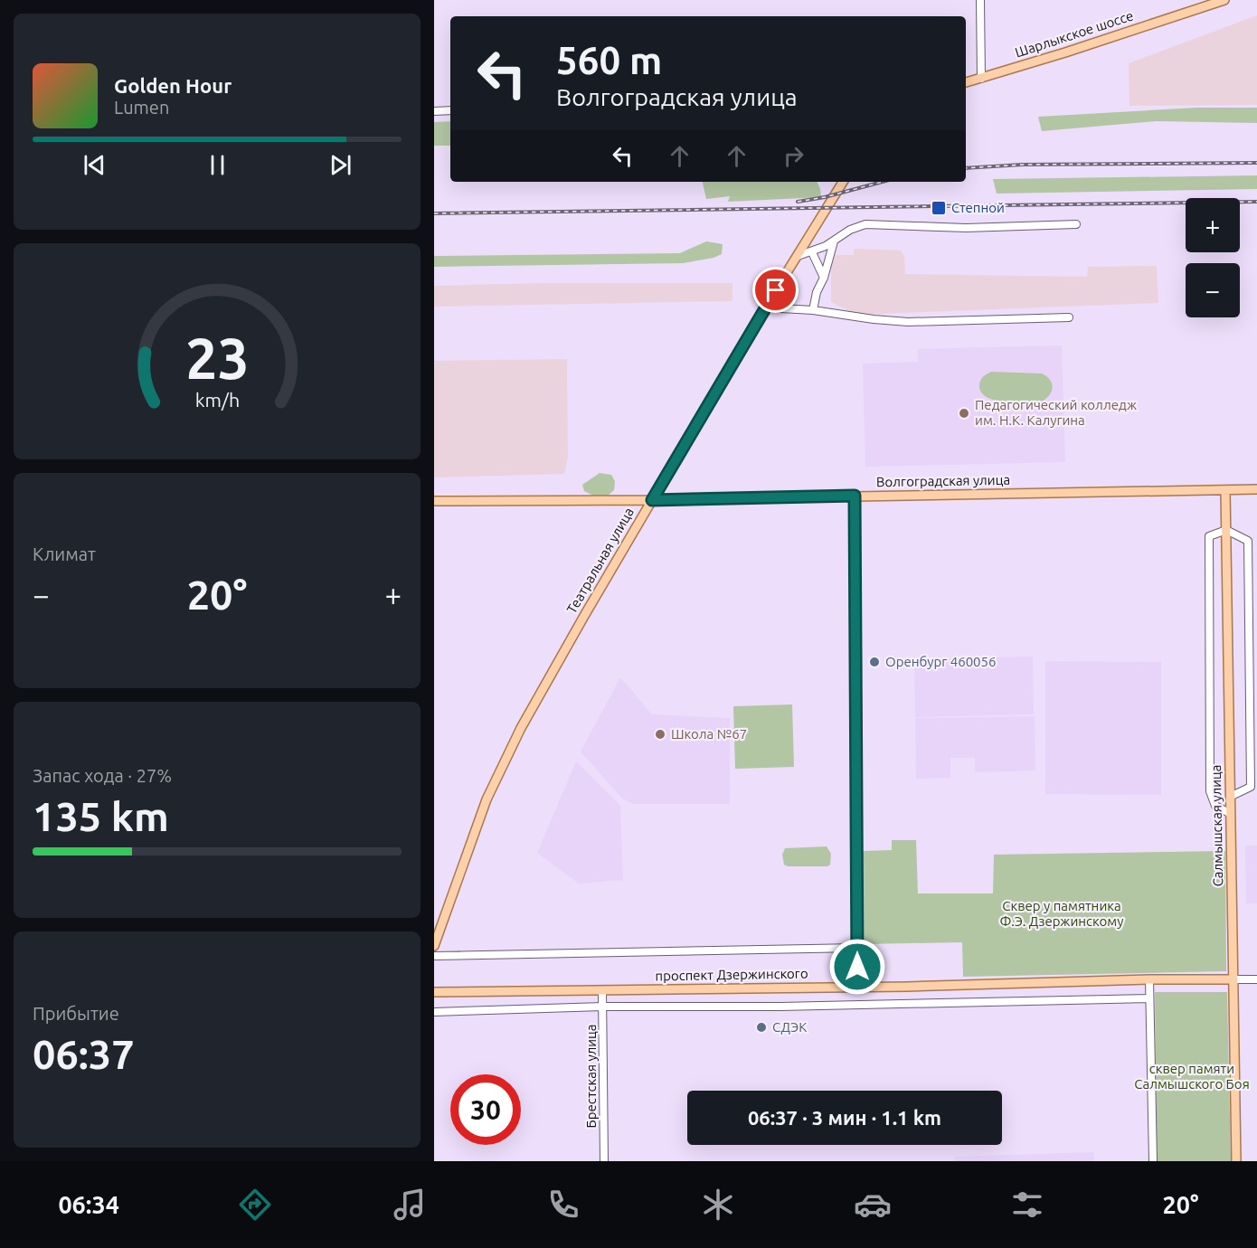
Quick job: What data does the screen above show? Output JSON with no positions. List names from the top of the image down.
{
  "streets": {
    "main road": [
      "Шарлыкское шоссе",
      "Волгоградская улица",
      "Театральная улица",
      "Салмышская улица",
      "проспект Дзержинского"
    ],
    "street": ["Брестская улица"]
  },
  "crossings": [
    ["Волгоградская улица", "Театральная улица"],
    ["Волгоградская улица", "Салмышская улица"],
    ["Салмышская улица", "проспект Дзержинского"],
    ["проспект Дзержинского", "Брестская улица"]
  ],
  "parks": ["Сквер у памятника Ф.Э. Дзержинскому", "сквер памяти Салмышского Боя"],
  "places": {
    "transit": ["Степной"],
    "other": [
      "Педагогический колледж им. Н.К. Калугина",
      "Оренбург 460056",
      "Школа №67",
      "СДЭК"
    ]
  },
  "page": {
    "turn": ["560 m", "Волгоградская улица"],
    "song": ["Golden Hour", "Lumen"],
    "map_buttons": ["+", "−"],
    "tile": [
      "Климат",
      ["Запас хода · 27%", "135 km"],
      ["Прибытие", "06:37"]
    ],
    "heat": ["−", "20°", "+"],
    "limit": "30",
    "trip": "06:37 · 3 мин · 1.1 km",
    "tabs": ["06:34", "20°"],
    "gauge": ["23", "km/h"]
  }
}
